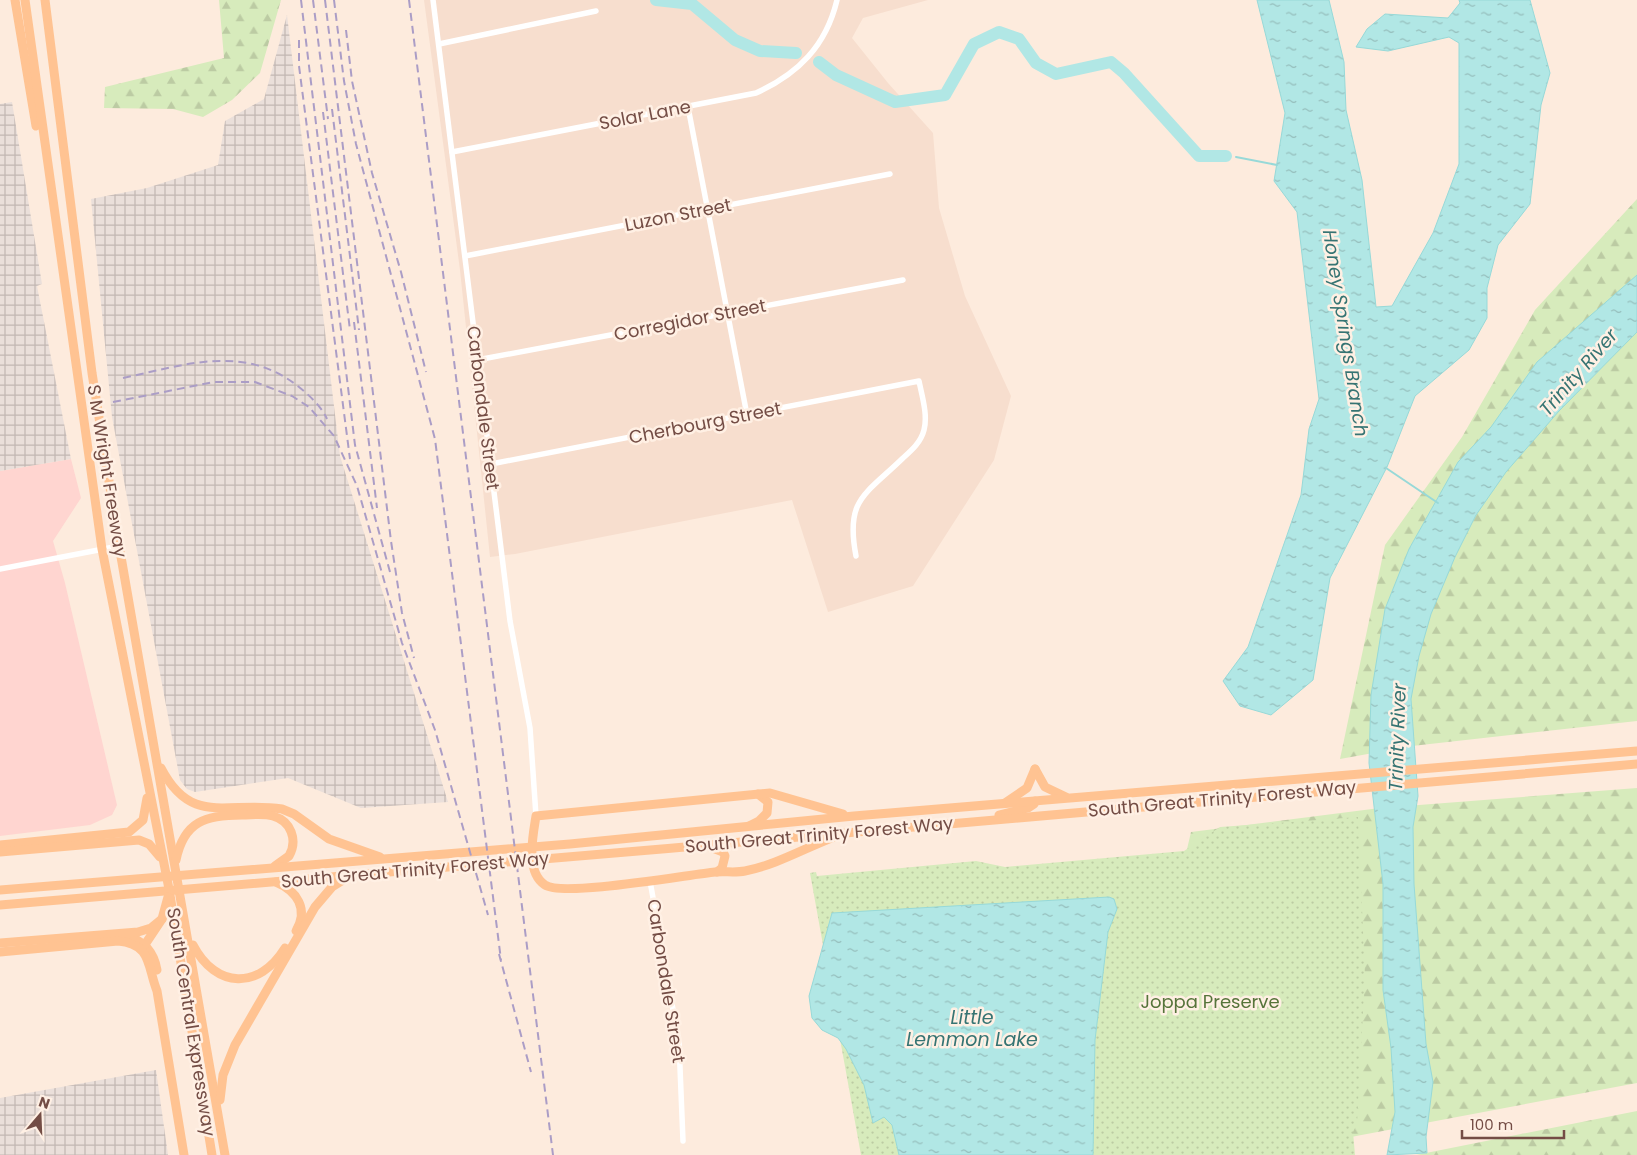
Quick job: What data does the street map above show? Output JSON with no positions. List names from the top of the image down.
{
  "streets": {
    "main road": ["S M Wright Freeway", "South Great Trinity Forest Way", "South Central Expressway"],
    "street": [
      "Solar Lane",
      "Luzon Street",
      "Corregidor Street",
      "Carbondale Street",
      "Cherbourg Street"
    ]
  },
  "crossings": [
    ["Solar Lane", "Carbondale Street"],
    ["Luzon Street", "Carbondale Street"],
    ["Corregidor Street", "Carbondale Street"],
    ["Carbondale Street", "Cherbourg Street"],
    ["S M Wright Freeway", "South Central Expressway"]
  ],
  "water": ["Honey Springs Branch", "Trinity River", "Little Lemmon Lake"],
  "parks": ["Joppa Preserve"],
  "scale_bar": "100 m",
  "north": "top"
}
